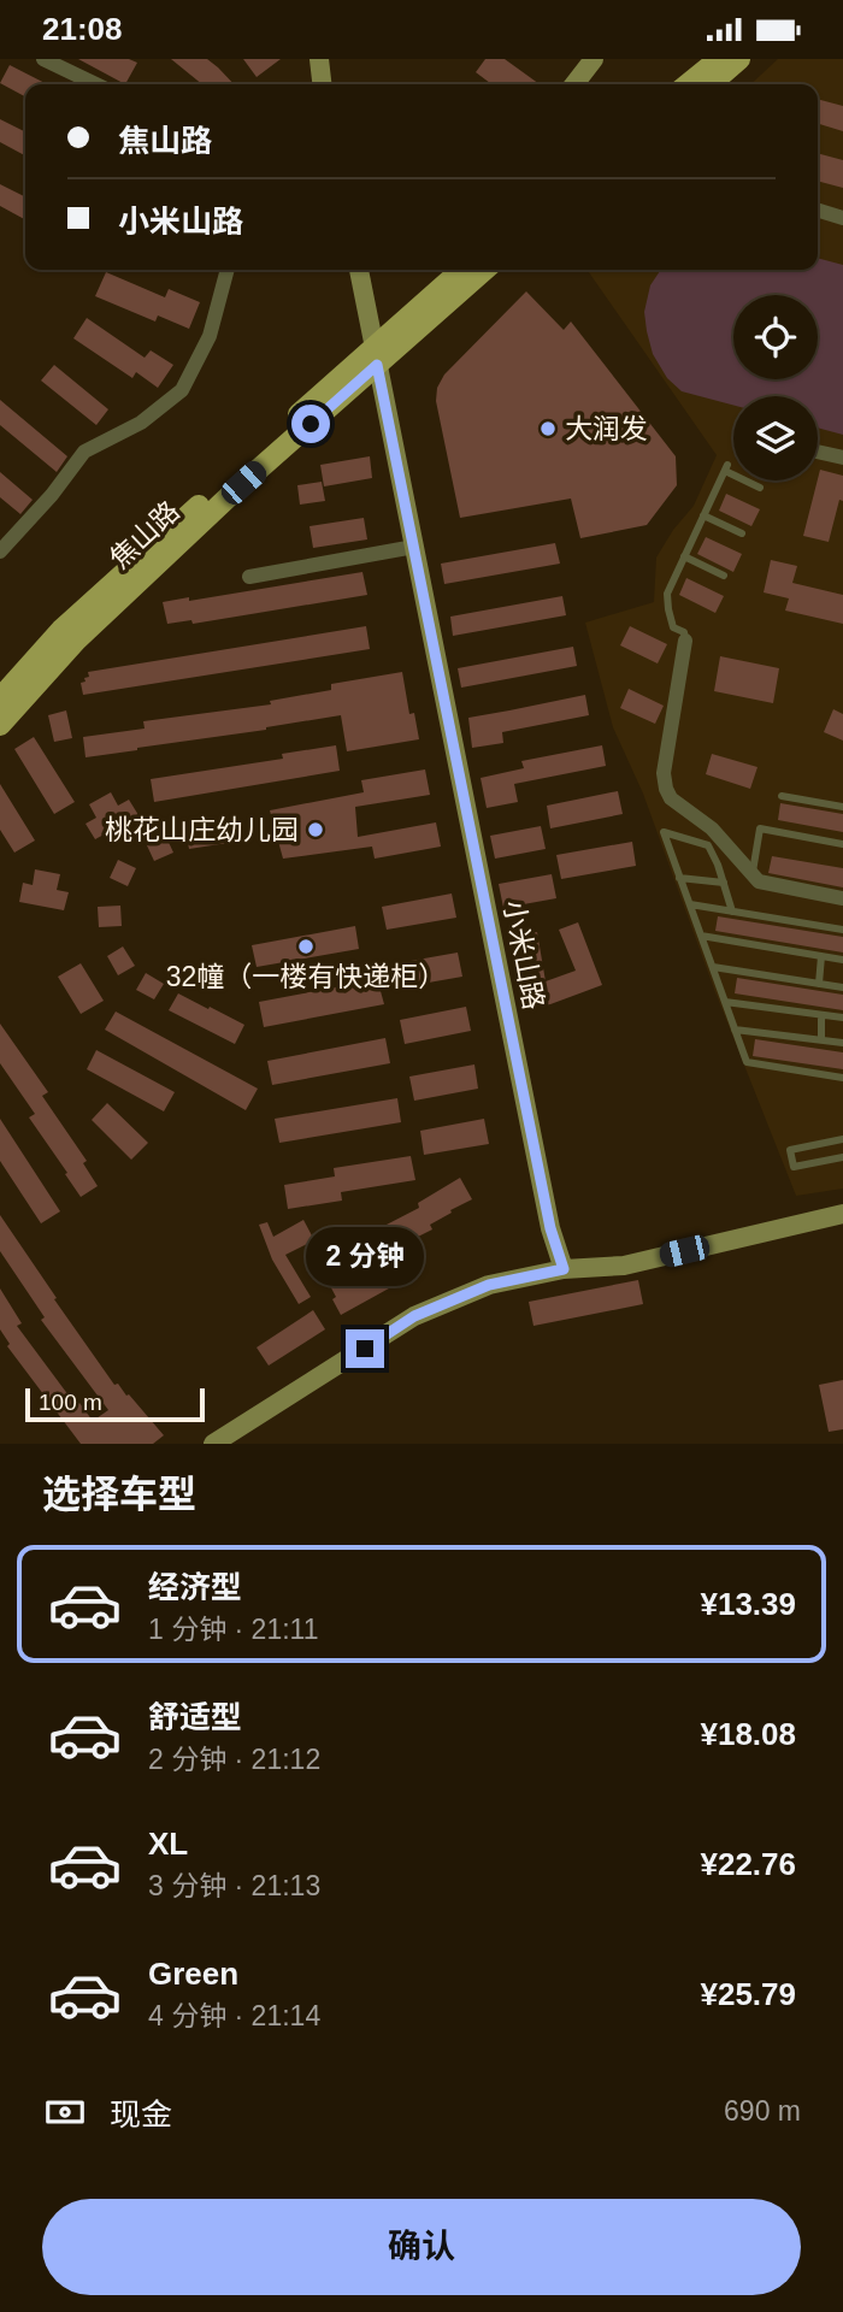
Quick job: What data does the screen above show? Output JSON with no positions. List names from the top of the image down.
{
  "streets": {
    "main road": ["焦山路"],
    "street": ["小米山路"]
  },
  "crossings": [
    ["焦山路", "小米山路"]
  ],
  "places": ["大润发", "桃花山庄幼儿园", "32幢（一楼有快递柜）"],
  "scale_bar": "100 m",
  "page": {
    "status": "21:08",
    "banner": ["焦山路", "小米山路"],
    "bubble": "2 分钟",
    "scale": "100 m",
    "heading": "选择车型",
    "list": [
      {
        "name": "经济型",
        "note": "1 分钟 · 21:11",
        "value": "¥13.39"
      },
      {
        "name": "舒适型",
        "note": "2 分钟 · 21:12",
        "value": "¥18.08"
      },
      {
        "name": "XL",
        "note": "3 分钟 · 21:13",
        "value": "¥22.76"
      },
      {
        "name": "Green",
        "note": "4 分钟 · 21:14",
        "value": "¥25.79"
      }
    ],
    "pay": ["现金", "690 m"],
    "buttons": "确认"
  }
}
